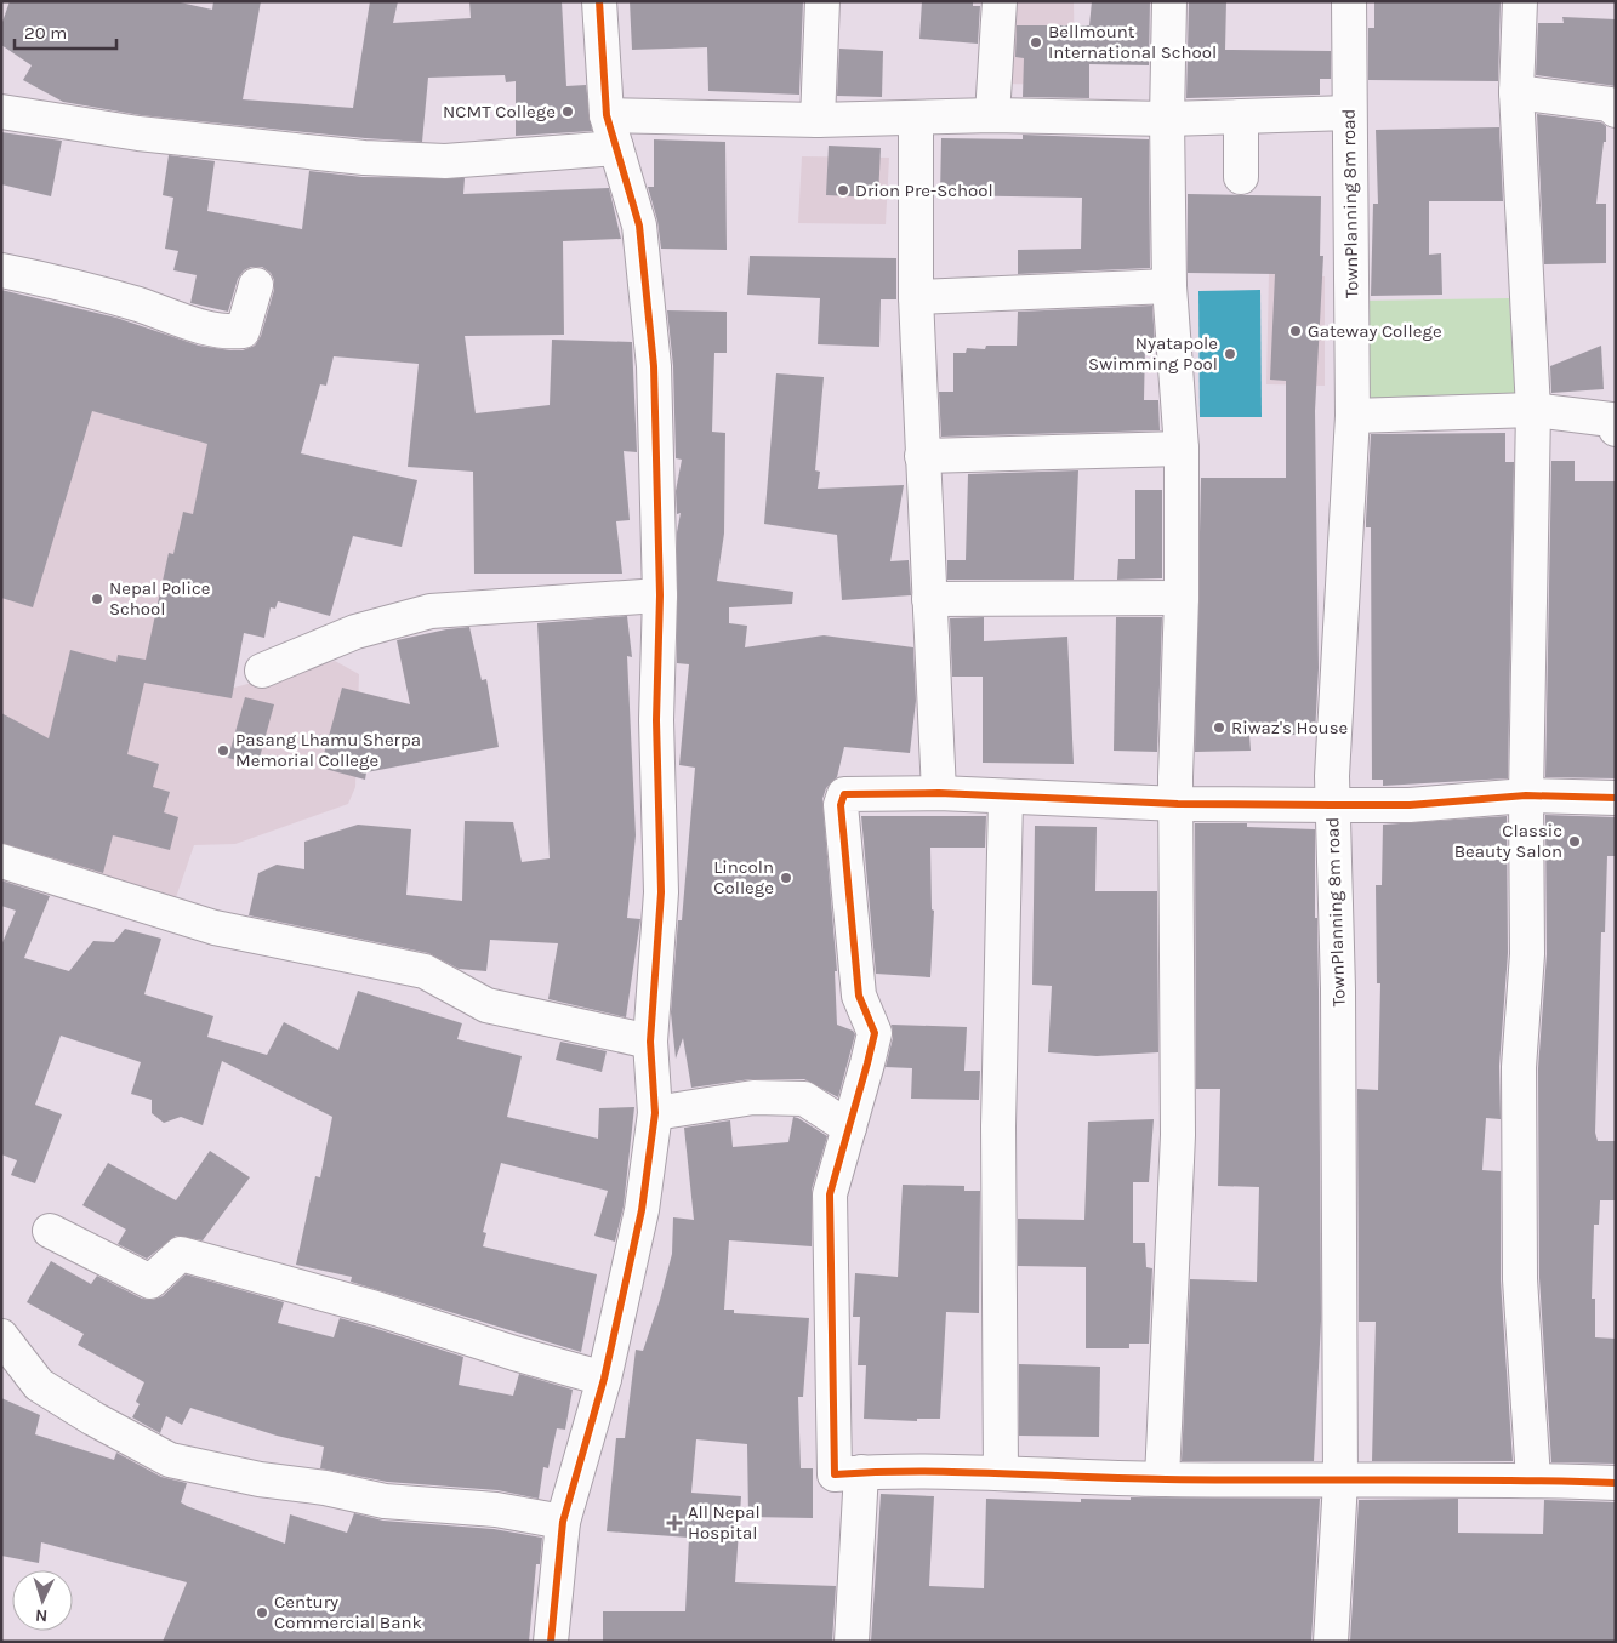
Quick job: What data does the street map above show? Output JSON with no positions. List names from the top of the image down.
{
  "streets": {
    "street": ["TownPlanning 8m road"]
  },
  "places": {
    "other": [
      "Bellmount International School",
      "NCMT College",
      "Drion Pre-School",
      "Gateway College",
      "Nyatapole Swimming Pool",
      "Nepal Police School",
      "Riwaz's House",
      "Pasang Lhamu Sherpa Memorial College",
      "Classic Beauty Salon",
      "Lincoln College",
      "Century Commercial Bank"
    ],
    "health": ["All Nepal Hospital"]
  },
  "scale_bar": "20 m",
  "north": "bottom"
}
